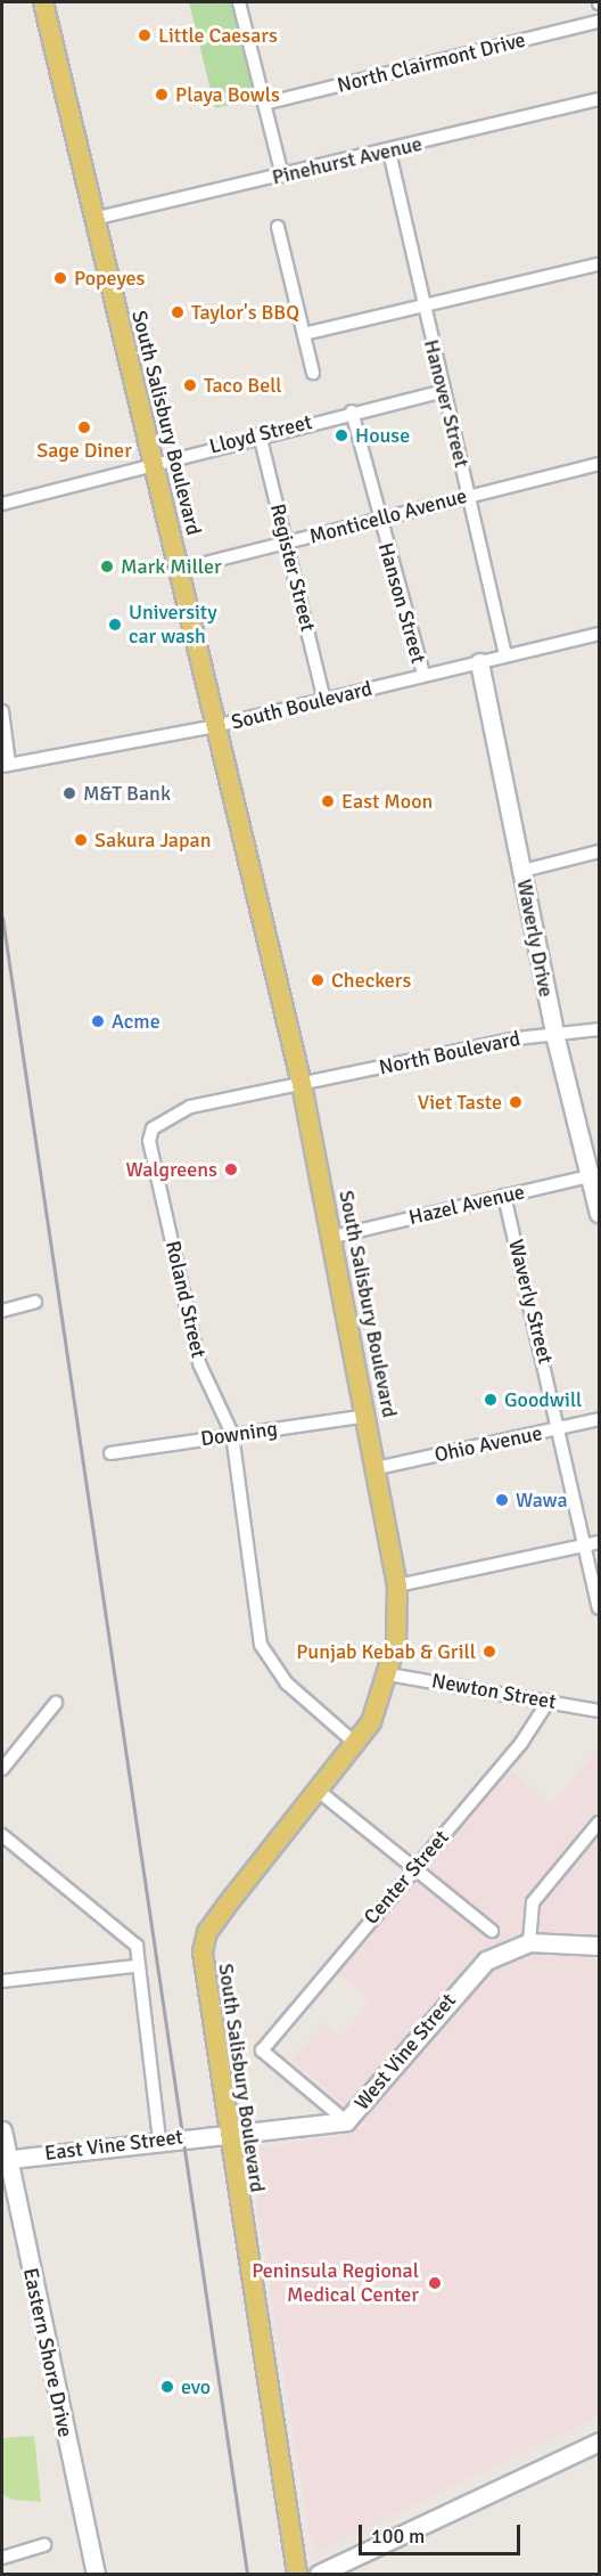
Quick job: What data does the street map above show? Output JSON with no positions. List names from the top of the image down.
{
  "streets": {
    "main road": ["South Salisbury Boulevard"],
    "street": [
      "North Clairmont Drive",
      "Pinehurst Avenue",
      "Hanover Street",
      "Lloyd Street",
      "Monticello Avenue",
      "Register Street",
      "Hanson Street",
      "South Boulevard",
      "Waverly Drive",
      "North Boulevard",
      "Hazel Avenue",
      "Roland Street",
      "Waverly Street",
      "Downing",
      "Ohio Avenue",
      "Newton Street",
      "Center Street",
      "West Vine Street",
      "East Vine Street",
      "Eastern Shore Drive"
    ]
  },
  "crossings": [
    ["Pinehurst Avenue", "Hanover Street"],
    ["Pinehurst Avenue", "South Salisbury Boulevard"],
    ["Hanover Street", "Lloyd Street"],
    ["Hanover Street", "Monticello Avenue"],
    ["Hanover Street", "South Boulevard"],
    ["South Salisbury Boulevard", "Lloyd Street"],
    ["South Salisbury Boulevard", "Monticello Avenue"],
    ["South Salisbury Boulevard", "South Boulevard"],
    ["South Salisbury Boulevard", "North Boulevard"],
    ["South Salisbury Boulevard", "Hazel Avenue"],
    ["South Salisbury Boulevard", "Roland Street"],
    ["South Salisbury Boulevard", "Downing"],
    ["South Salisbury Boulevard", "Ohio Avenue"],
    ["South Salisbury Boulevard", "Newton Street"],
    ["South Salisbury Boulevard", "West Vine Street"],
    ["South Salisbury Boulevard", "East Vine Street"],
    ["Lloyd Street", "Register Street"],
    ["Lloyd Street", "Hanson Street"],
    ["Monticello Avenue", "Register Street"],
    ["Monticello Avenue", "Hanson Street"],
    ["Register Street", "South Boulevard"],
    ["Hanson Street", "South Boulevard"],
    ["South Boulevard", "Waverly Drive"],
    ["Waverly Drive", "North Boulevard"],
    ["Waverly Drive", "Hazel Avenue"],
    ["North Boulevard", "Roland Street"],
    ["Hazel Avenue", "Waverly Street"],
    ["Roland Street", "Downing"],
    ["Waverly Street", "Ohio Avenue"],
    ["Newton Street", "Center Street"],
    ["Center Street", "West Vine Street"],
    ["West Vine Street", "East Vine Street"],
    ["East Vine Street", "Eastern Shore Drive"]
  ],
  "places": [
    "Little Caesars",
    "Playa Bowls",
    "Popeyes",
    "Taylor's BBQ",
    "Taco Bell",
    "Sage Diner",
    "House",
    "Mark Miller",
    "University car wash",
    "M&T Bank",
    "East Moon",
    "Sakura Japan",
    "Checkers",
    "Acme",
    "Viet Taste",
    "Walgreens",
    "Goodwill",
    "Wawa",
    "Punjab Kebab & Grill",
    "Peninsula Regional Medical Center",
    "evo"
  ],
  "scale_bar": "100 m"
}
